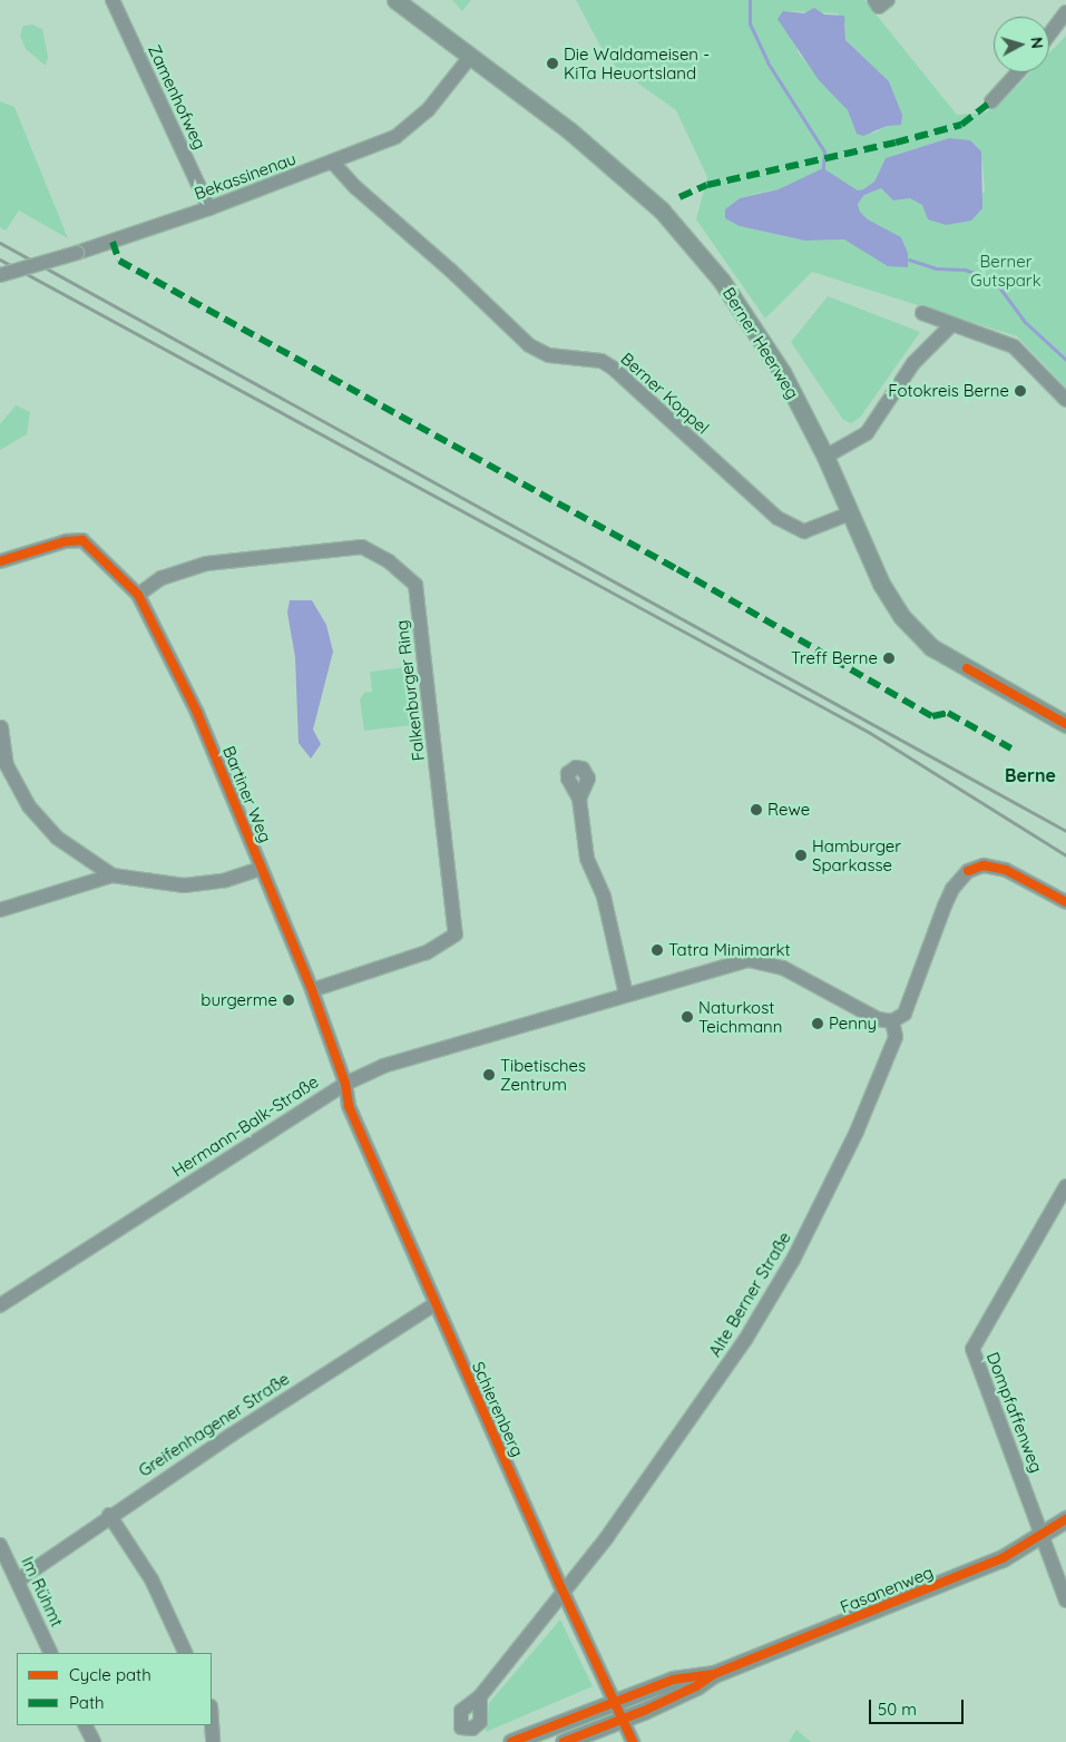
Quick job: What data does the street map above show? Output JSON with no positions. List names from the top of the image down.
{
  "streets": {
    "main road": ["Berner Heerweg", "Fasanenweg"],
    "street": [
      "Zamenhofweg",
      "Bekassinenau",
      "Berner Koppel",
      "Falkenburger Ring",
      "Bartiner Weg",
      "Hermann-Balk-Straße",
      "Alte Berner Straße",
      "Schierenberg",
      "Dompfaffenweg",
      "Greifenhagener Straße",
      "Im Rühmt"
    ]
  },
  "crossings": [
    ["Zamenhofweg", "Bekassinenau"],
    ["Bekassinenau", "Berner Heerweg"],
    ["Bekassinenau", "Berner Koppel"],
    ["Berner Heerweg", "Berner Koppel"],
    ["Falkenburger Ring", "Bartiner Weg"],
    ["Bartiner Weg", "Hermann-Balk-Straße"],
    ["Bartiner Weg", "Schierenberg"],
    ["Hermann-Balk-Straße", "Alte Berner Straße"],
    ["Hermann-Balk-Straße", "Schierenberg"],
    ["Alte Berner Straße", "Schierenberg"],
    ["Schierenberg", "Greifenhagener Straße"],
    ["Schierenberg", "Fasanenweg"],
    ["Dompfaffenweg", "Fasanenweg"],
    ["Greifenhagener Straße", "Im Rühmt"]
  ],
  "districts": ["Berne"],
  "parks": ["Berner Gutspark"],
  "places": [
    "Die Waldameisen - KiTa Heuortsland",
    "Fotokreis Berne",
    "Treff Berne",
    "Rewe",
    "Hamburger Sparkasse",
    "Tatra Minimarkt",
    "burgerme",
    "Naturkost Teichmann",
    "Penny",
    "Tibetisches Zentrum"
  ],
  "legend": ["Cycle path", "Path"],
  "scale_bar": "50 m",
  "north": "right"
}
